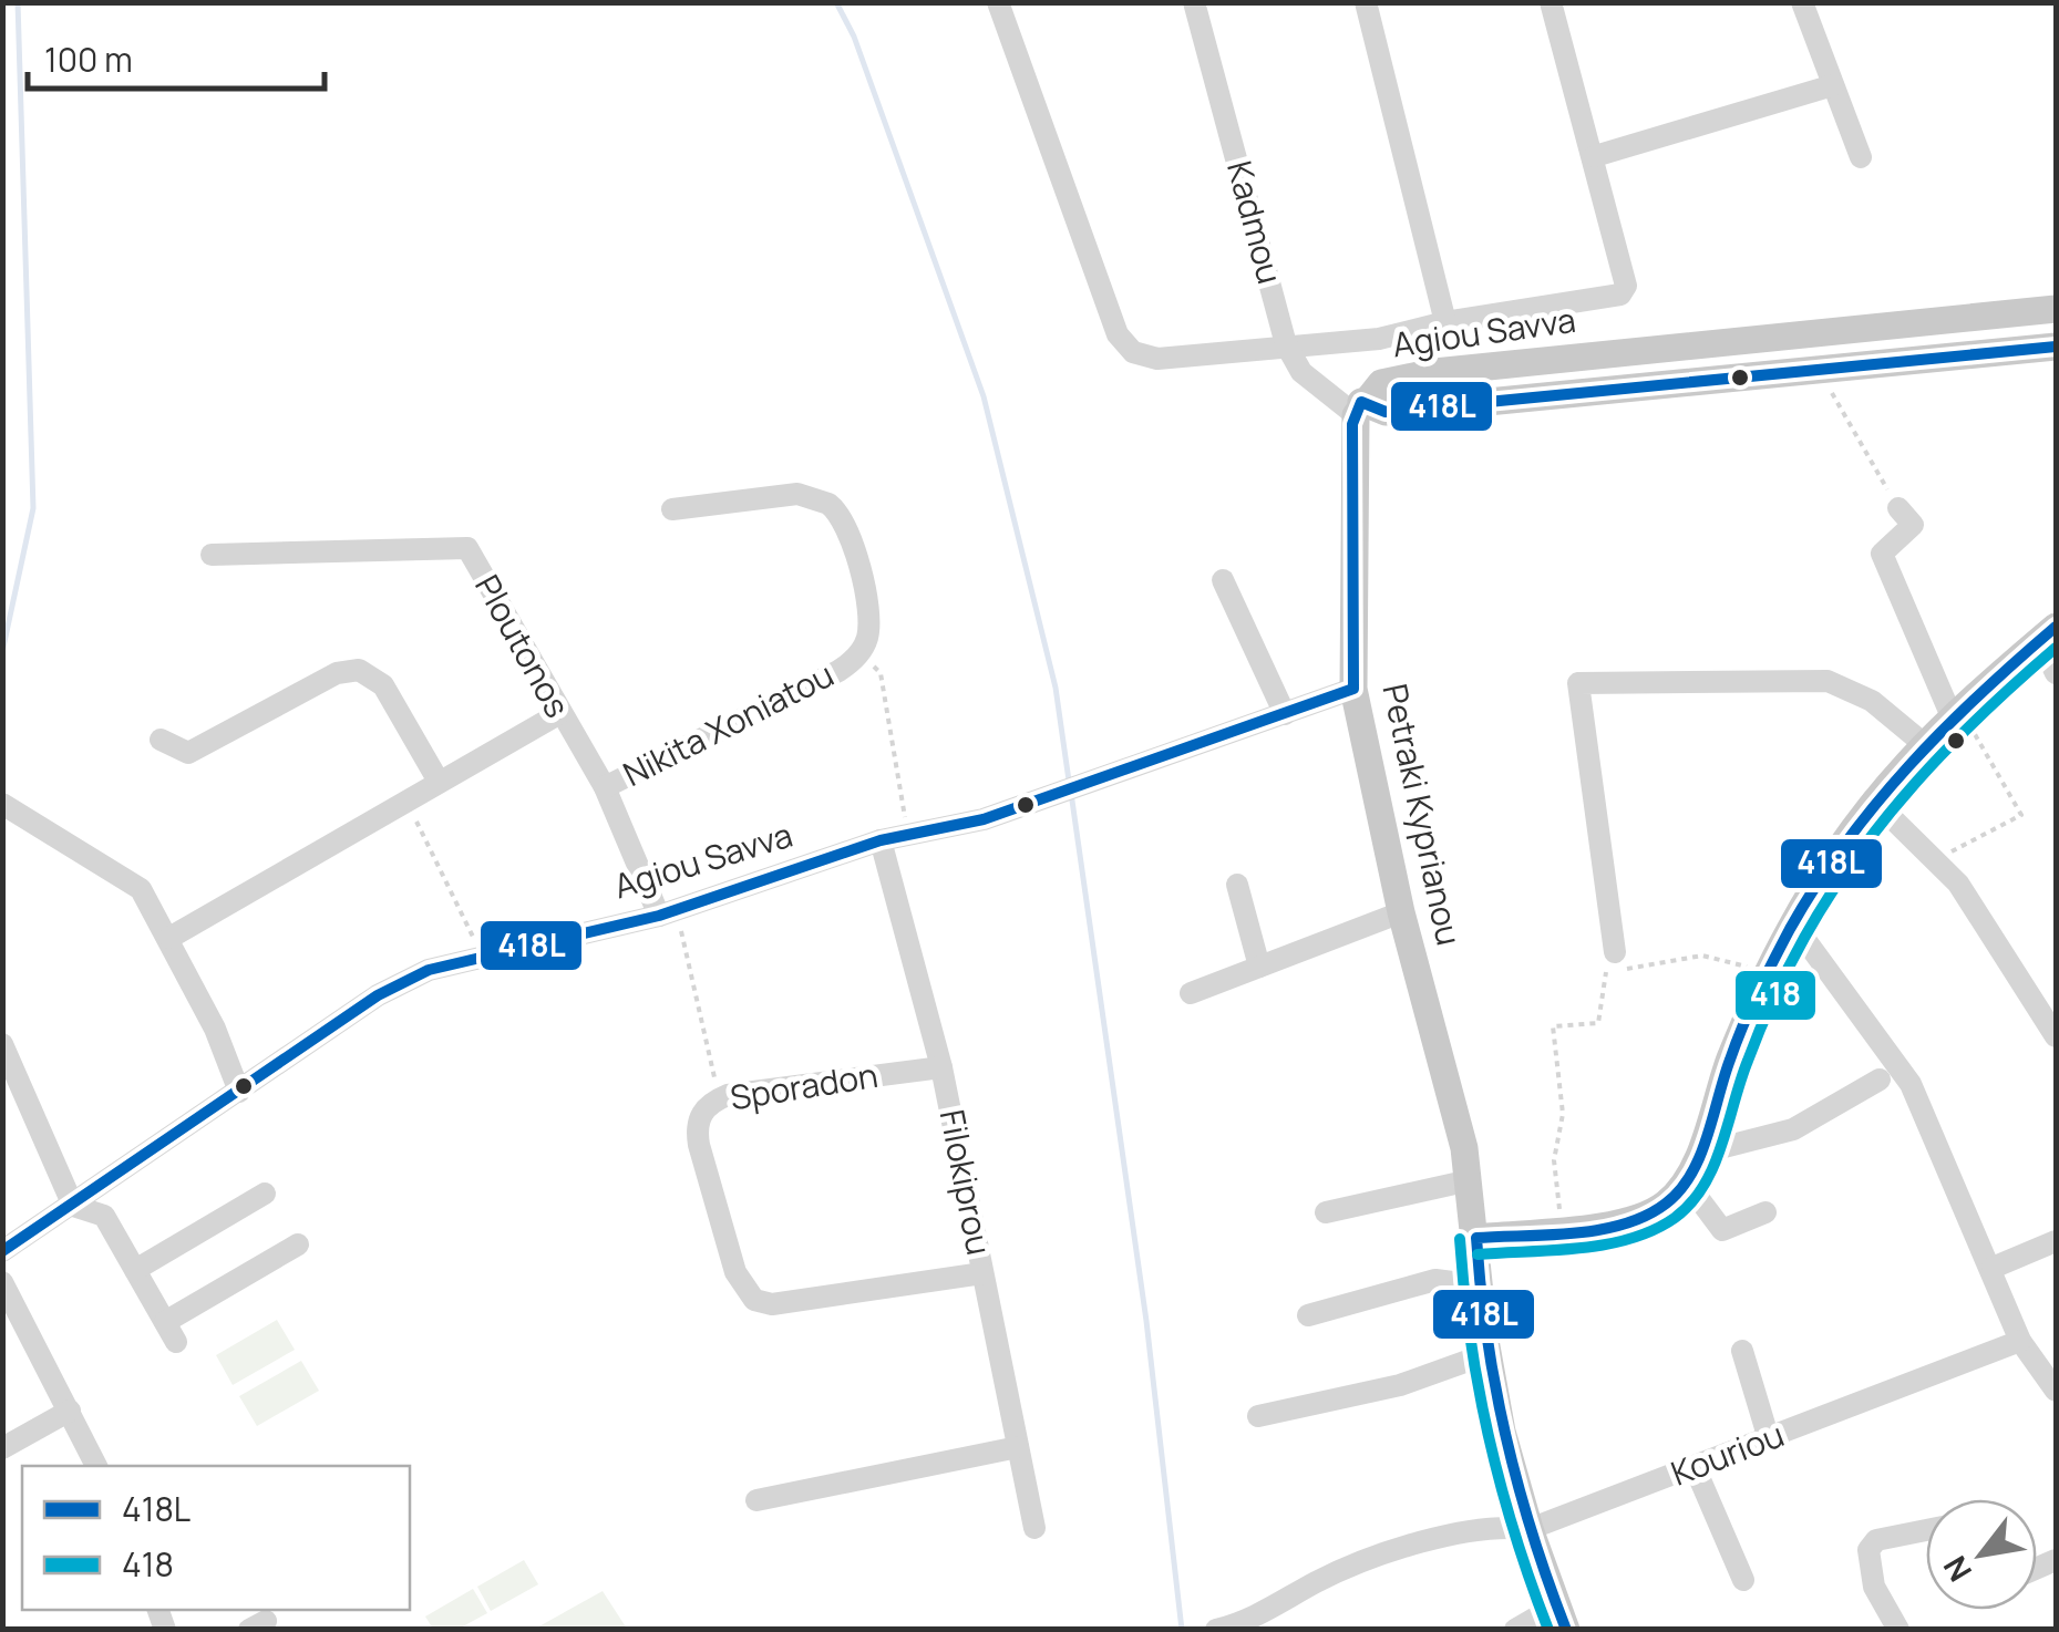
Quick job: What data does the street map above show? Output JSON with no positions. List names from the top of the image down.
{
  "streets": {
    "main road": ["Agiou Savva", "Petraki Kyprianou"],
    "street": [
      "Kadmou",
      "Ploutonos",
      "Nikita Xoniatou",
      "Sporadon",
      "Filokiprou",
      "Kouriou"
    ]
  },
  "crossings": [
    ["Kadmou", "Agiou Savva"],
    ["Kadmou", "Petraki Kyprianou"],
    ["Agiou Savva", "Ploutonos"],
    ["Agiou Savva", "Petraki Kyprianou"],
    ["Agiou Savva", "Filokiprou"],
    ["Ploutonos", "Nikita Xoniatou"],
    ["Petraki Kyprianou", "Kouriou"],
    ["Sporadon", "Filokiprou"]
  ],
  "lines": ["transit line 418L", "transit line 418"],
  "legend": ["418L", "418"],
  "scale_bar": "100 m",
  "north": "bottom left"
}
